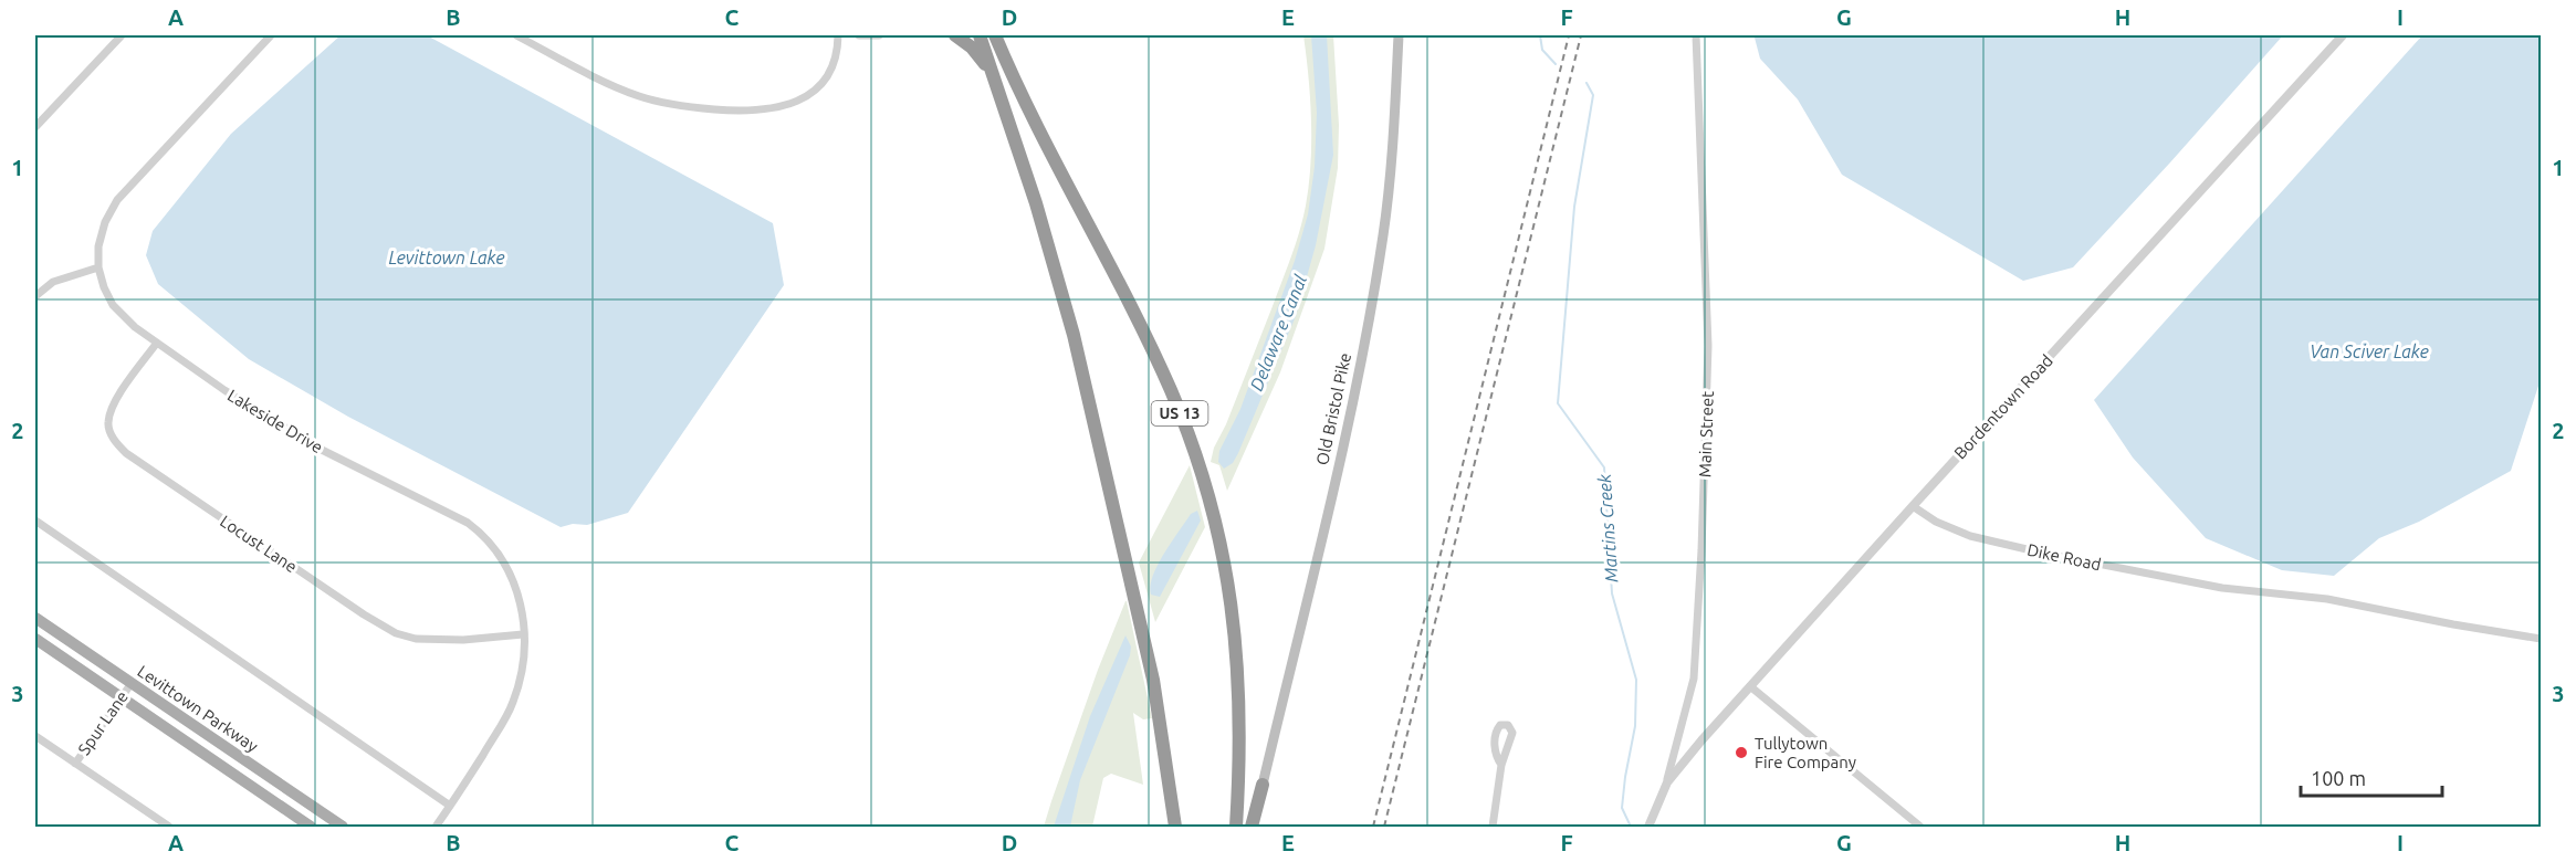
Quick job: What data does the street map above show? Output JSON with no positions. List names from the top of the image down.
{
  "streets": {
    "highway": ["US 13"],
    "main road": ["Old Bristol Pike", "Levittown Parkway"],
    "street": [
      "Bordentown Road",
      "Lakeside Drive",
      "Main Street",
      "Locust Lane",
      "Dike Road",
      "Spur Lane"
    ]
  },
  "crossings": [
    ["Bordentown Road", "Main Street"],
    ["Bordentown Road", "Dike Road"],
    ["Lakeside Drive", "Locust Lane"],
    ["Levittown Parkway", "Spur Lane"]
  ],
  "water": [
    "Levittown Lake",
    "Delaware Canal",
    "Van Sciver Lake",
    "Martins Creek"
  ],
  "places": ["Tullytown Fire Company"],
  "scale_bar": "100 m",
  "grid": {
    "columns": [
      "A",
      "B",
      "C",
      "D",
      "E",
      "F",
      "G",
      "H",
      "I"
    ],
    "rows": ["1", "2", "3"]
  }
}
